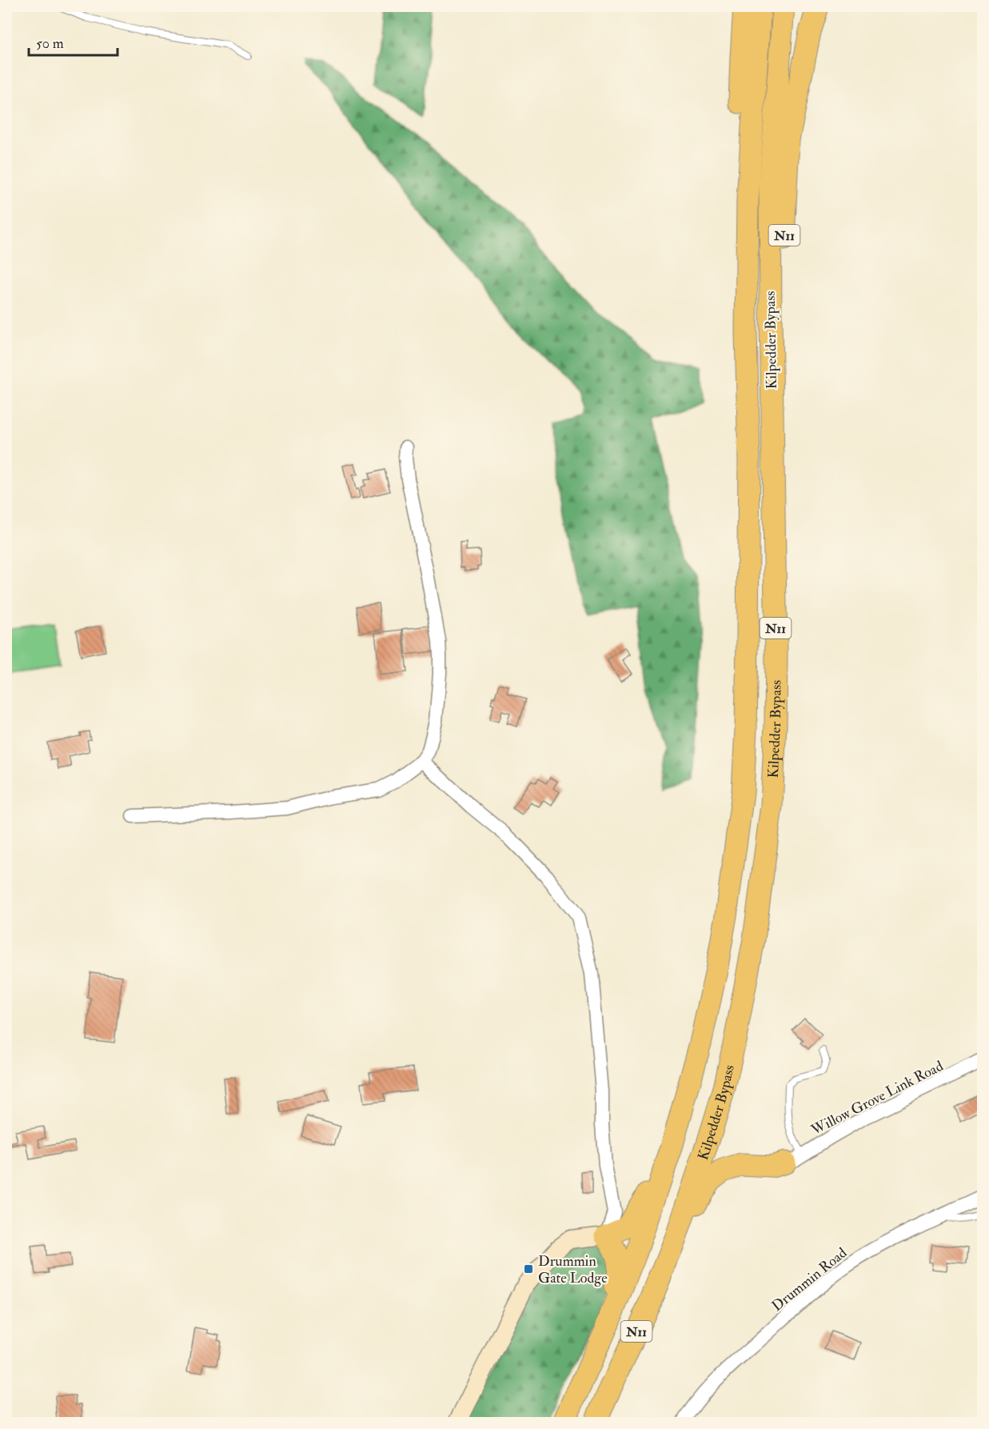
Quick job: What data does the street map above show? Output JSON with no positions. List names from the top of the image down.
{
  "streets": {
    "highway": ["N11", "Kilpedder Bypass"],
    "street": ["Willow Grove Link Road", "Drummin Road"]
  },
  "crossings": [
    ["N11", "Kilpedder Bypass"],
    ["N11", "Willow Grove Link Road"]
  ],
  "places": {
    "transit": ["Drummin Gate Lodge"]
  },
  "scale_bar": "50 m"
}
